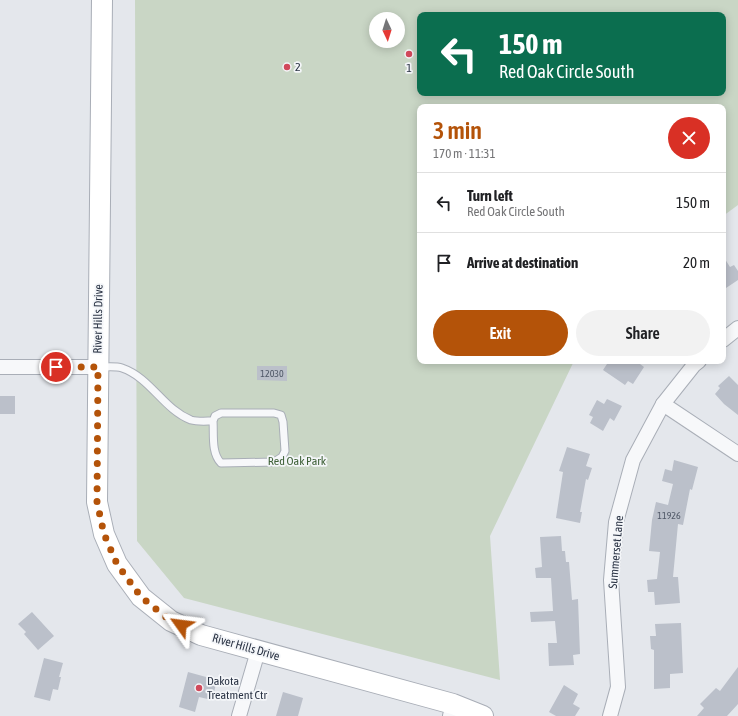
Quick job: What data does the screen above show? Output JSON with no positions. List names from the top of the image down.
{
  "streets": {
    "street": ["River Hills Drive", "Summerset Lane"]
  },
  "parks": ["Red Oak Park"],
  "places": ["1", "2", "Dakota Treatment Ctr"],
  "house_numbers": ["12030", "11926"],
  "north": "bottom",
  "page": {
    "turn": ["150 m", "Red Oak Circle South"],
    "heading": ["3 min", "170 m · 11:31"],
    "list": [
      {
        "name": "Turn left",
        "note": "Red Oak Circle South",
        "value": "150 m"
      },
      {
        "name": "Arrive at destination",
        "value": "20 m"
      }
    ],
    "buttons": ["Exit", "Share"]
  }
}
